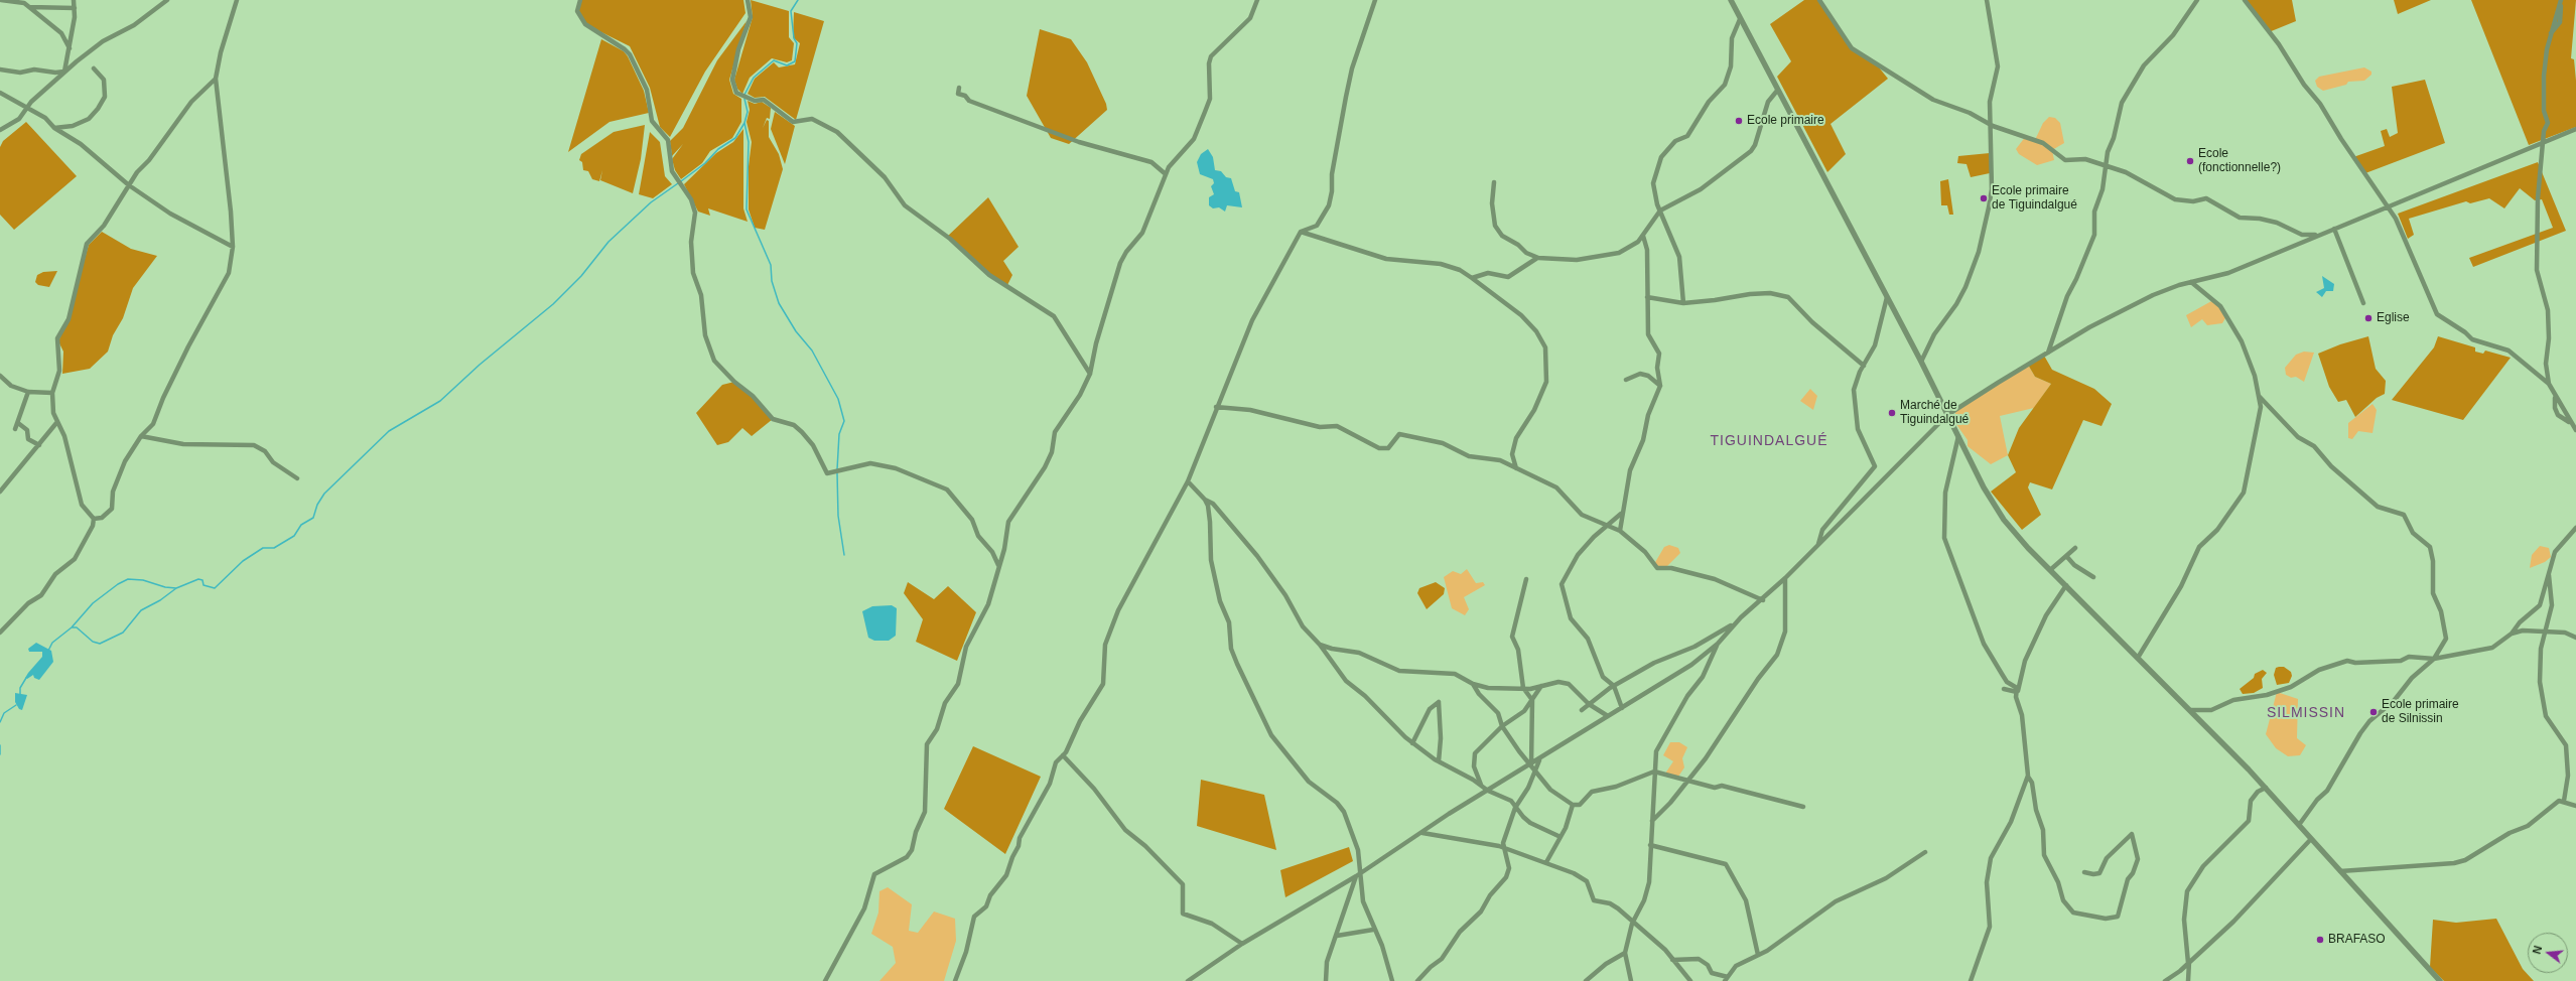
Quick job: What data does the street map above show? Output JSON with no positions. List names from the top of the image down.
{
  "districts": ["TIGUINDALGUÉ", "SILMISSIN"],
  "places": [
    "Ecole primaire",
    "Ecole (fonctionnelle?)",
    "Ecole primaire de Tiguindalgué",
    "Eglise",
    "Marché de Tiguindalgué",
    "Ecole primaire de Silnissin",
    "BRAFASO"
  ],
  "north": "left"
}
